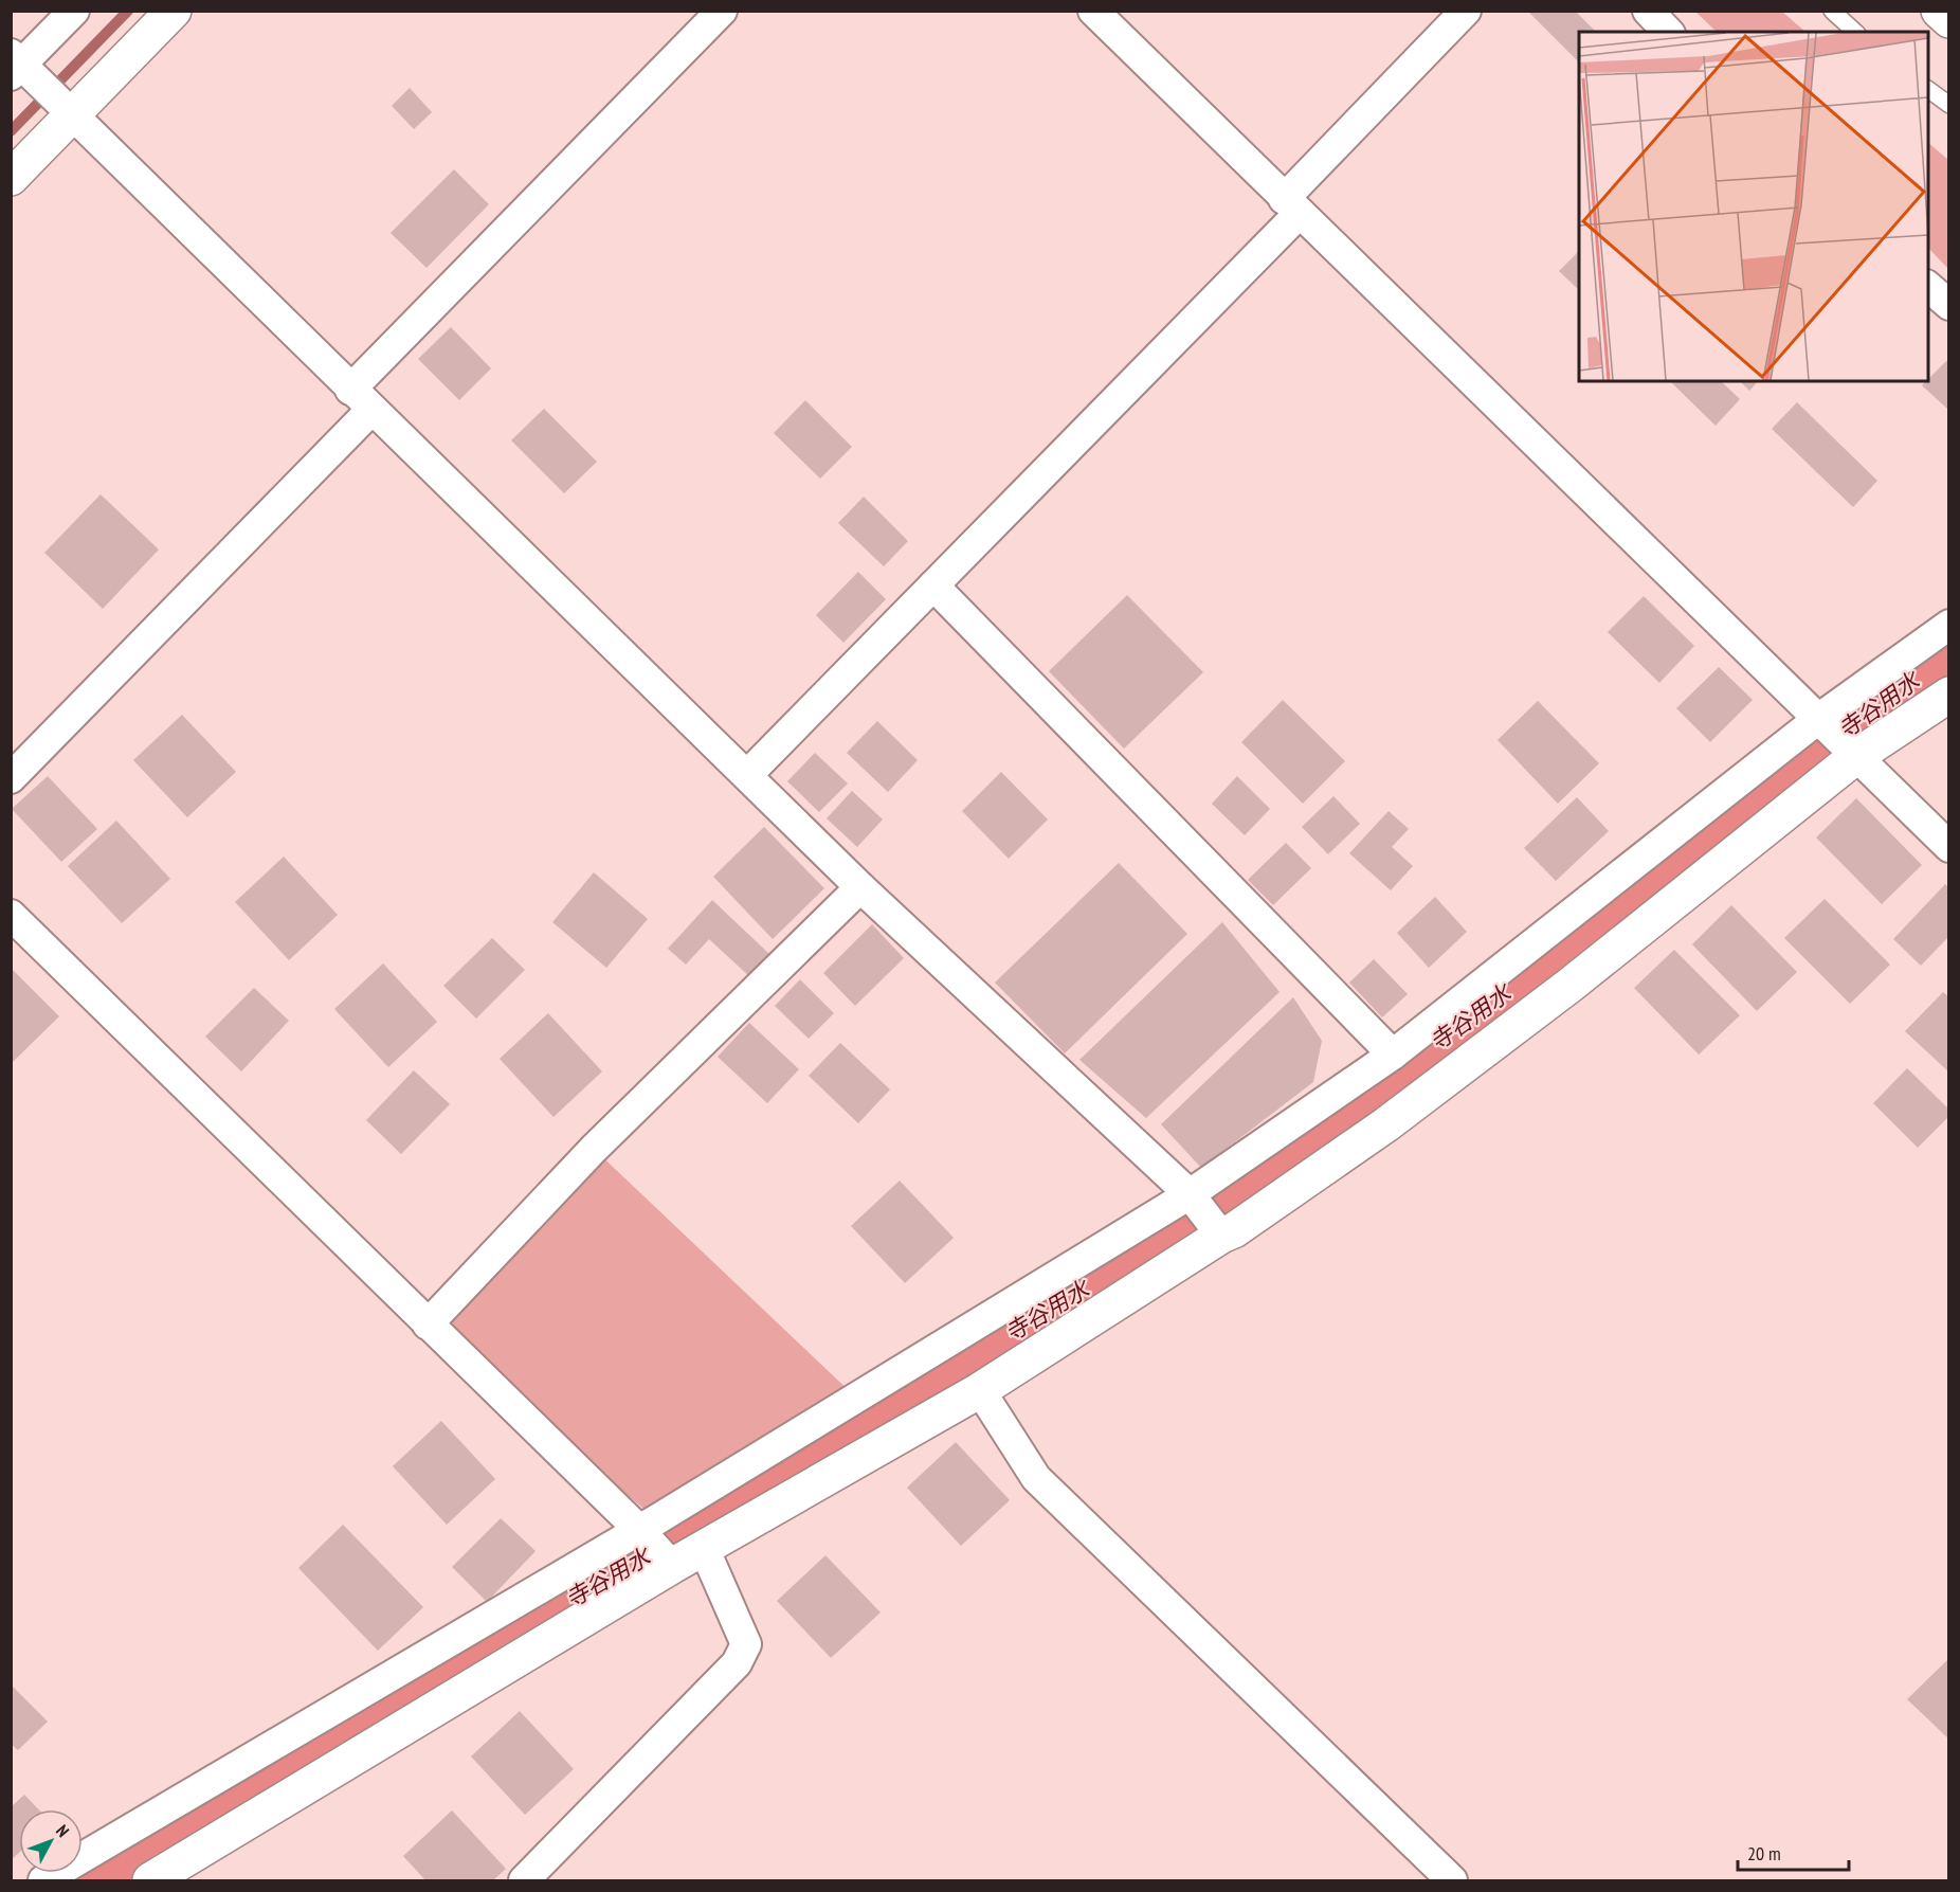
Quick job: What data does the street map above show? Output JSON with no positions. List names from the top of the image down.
{
  "water": ["寺谷用水"],
  "scale_bar": "20 m",
  "north": "top right"
}
